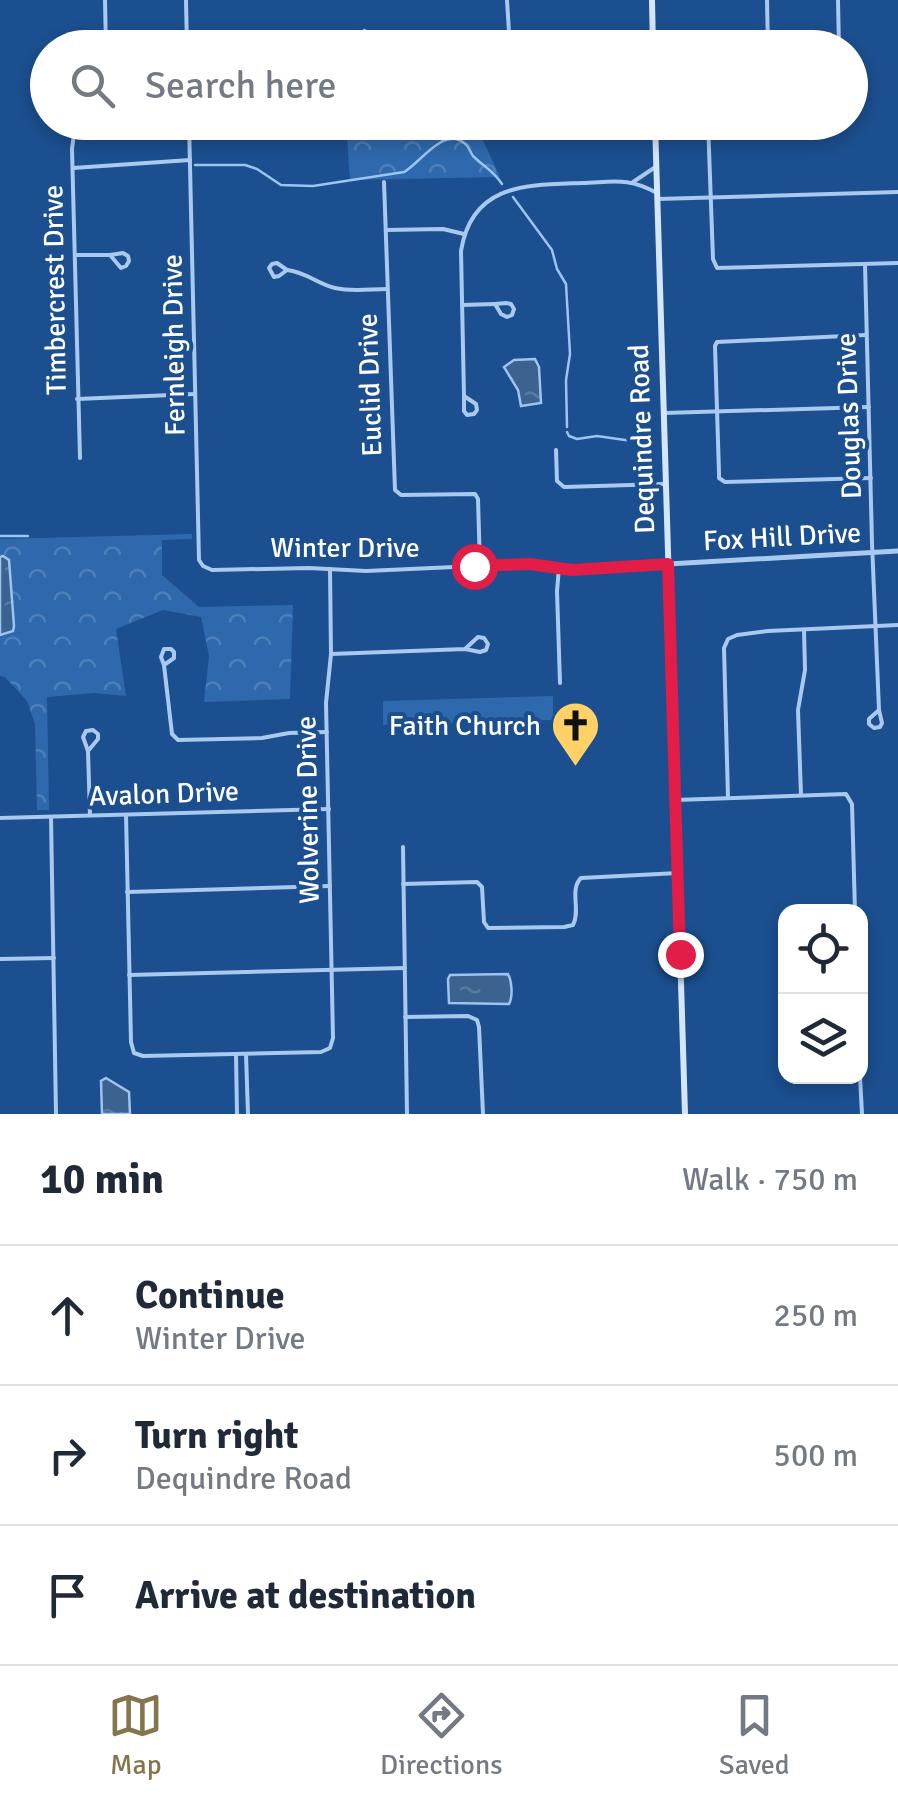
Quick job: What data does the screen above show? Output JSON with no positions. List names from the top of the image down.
{
  "streets": {
    "main road": ["Dequindre Road"],
    "street": [
      "Timbercrest Drive",
      "Fernleigh Drive",
      "Euclid Drive",
      "Douglas Drive",
      "Fox Hill Drive",
      "Winter Drive",
      "Avalon Drive",
      "Wolverine Drive"
    ]
  },
  "crossings": [
    ["Fernleigh Drive", "Winter Drive"],
    ["Euclid Drive", "Winter Drive"],
    ["Douglas Drive", "Fox Hill Drive"],
    ["Dequindre Road", "Fox Hill Drive"],
    ["Dequindre Road", "Winter Drive"],
    ["Fox Hill Drive", "Winter Drive"],
    ["Winter Drive", "Wolverine Drive"],
    ["Avalon Drive", "Wolverine Drive"]
  ],
  "places": {
    "church": ["Faith Church"]
  },
  "page": {
    "search": "Search here",
    "heading": ["10 min", "Walk · 750 m"],
    "list": [
      ["Continue", "Winter Drive", "250 m"],
      ["Turn right", "Dequindre Road", "500 m"],
      "Arrive at destination"
    ],
    "nav": ["Map", "Directions", "Saved"]
  }
}
